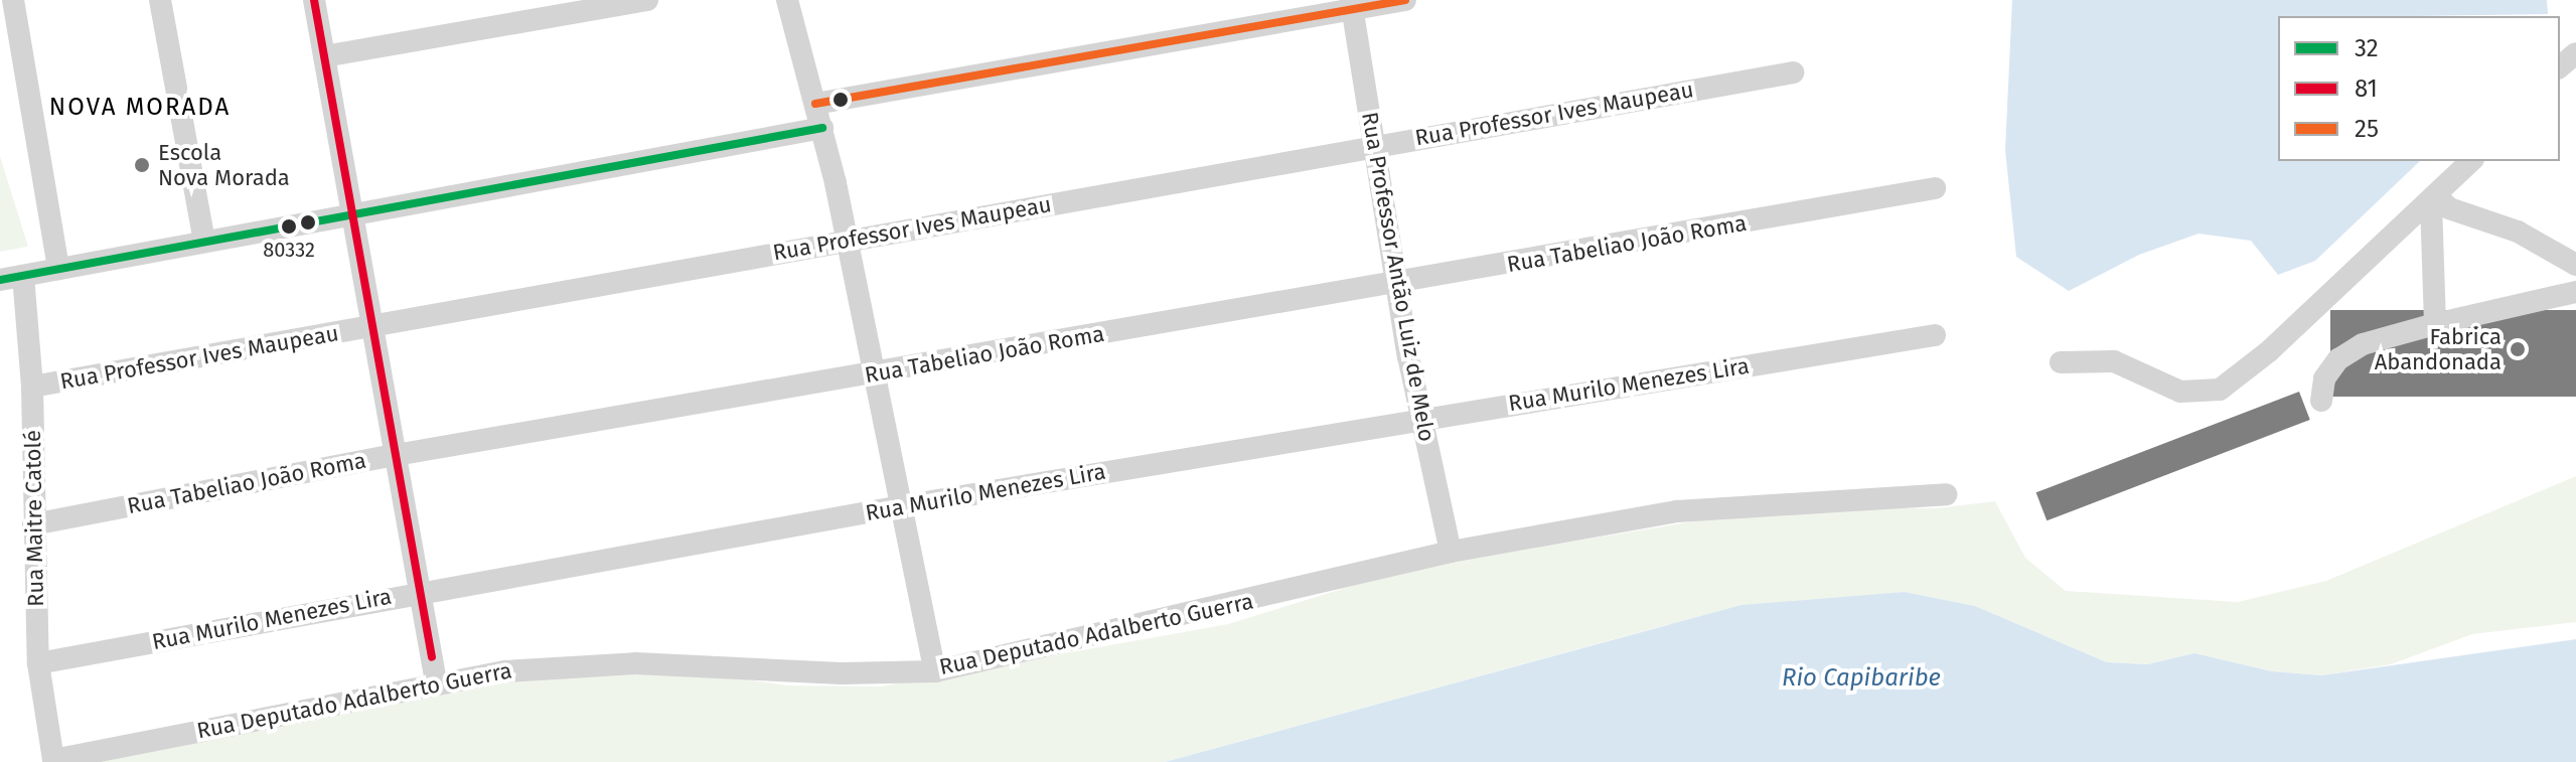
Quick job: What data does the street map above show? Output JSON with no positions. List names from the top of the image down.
{
  "streets": {
    "street": [
      "Rua Professor Ives Maupeau",
      "Rua Tabeliao João Roma",
      "Rua Professor Antão Luiz de Melo",
      "Rua Murilo Menezes Lira",
      "Rua Maitre Catolé",
      "Rua Deputado Adalberto Guerra"
    ]
  },
  "crossings": [
    ["Rua Professor Ives Maupeau", "Rua Professor Antão Luiz de Melo"],
    ["Rua Professor Ives Maupeau", "Rua Maitre Catolé"],
    ["Rua Tabeliao João Roma", "Rua Professor Antão Luiz de Melo"],
    ["Rua Tabeliao João Roma", "Rua Maitre Catolé"],
    ["Rua Professor Antão Luiz de Melo", "Rua Murilo Menezes Lira"],
    ["Rua Professor Antão Luiz de Melo", "Rua Deputado Adalberto Guerra"],
    ["Rua Murilo Menezes Lira", "Rua Maitre Catolé"],
    ["Rua Maitre Catolé", "Rua Deputado Adalberto Guerra"]
  ],
  "districts": ["NOVA MORADA"],
  "water": ["Rio Capibaribe"],
  "places": ["Escola Nova Morada", "80332", "Fabrica Abandonada"],
  "lines": ["transit line 81", "transit line 25", "transit line 32"],
  "legend": ["32", "81", "25"]
}
